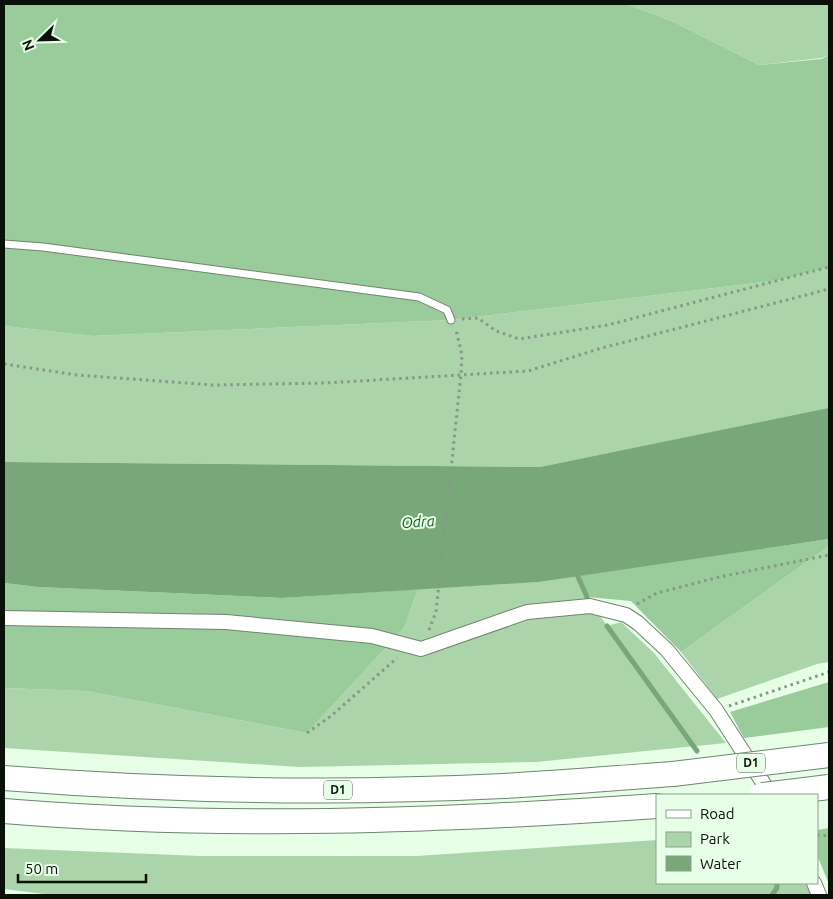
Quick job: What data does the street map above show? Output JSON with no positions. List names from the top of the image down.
{
  "streets": {
    "highway": ["D1"]
  },
  "water": ["Odra"],
  "legend": ["Road", "Park", "Water"],
  "scale_bar": "50 m",
  "north": "bottom left"
}
